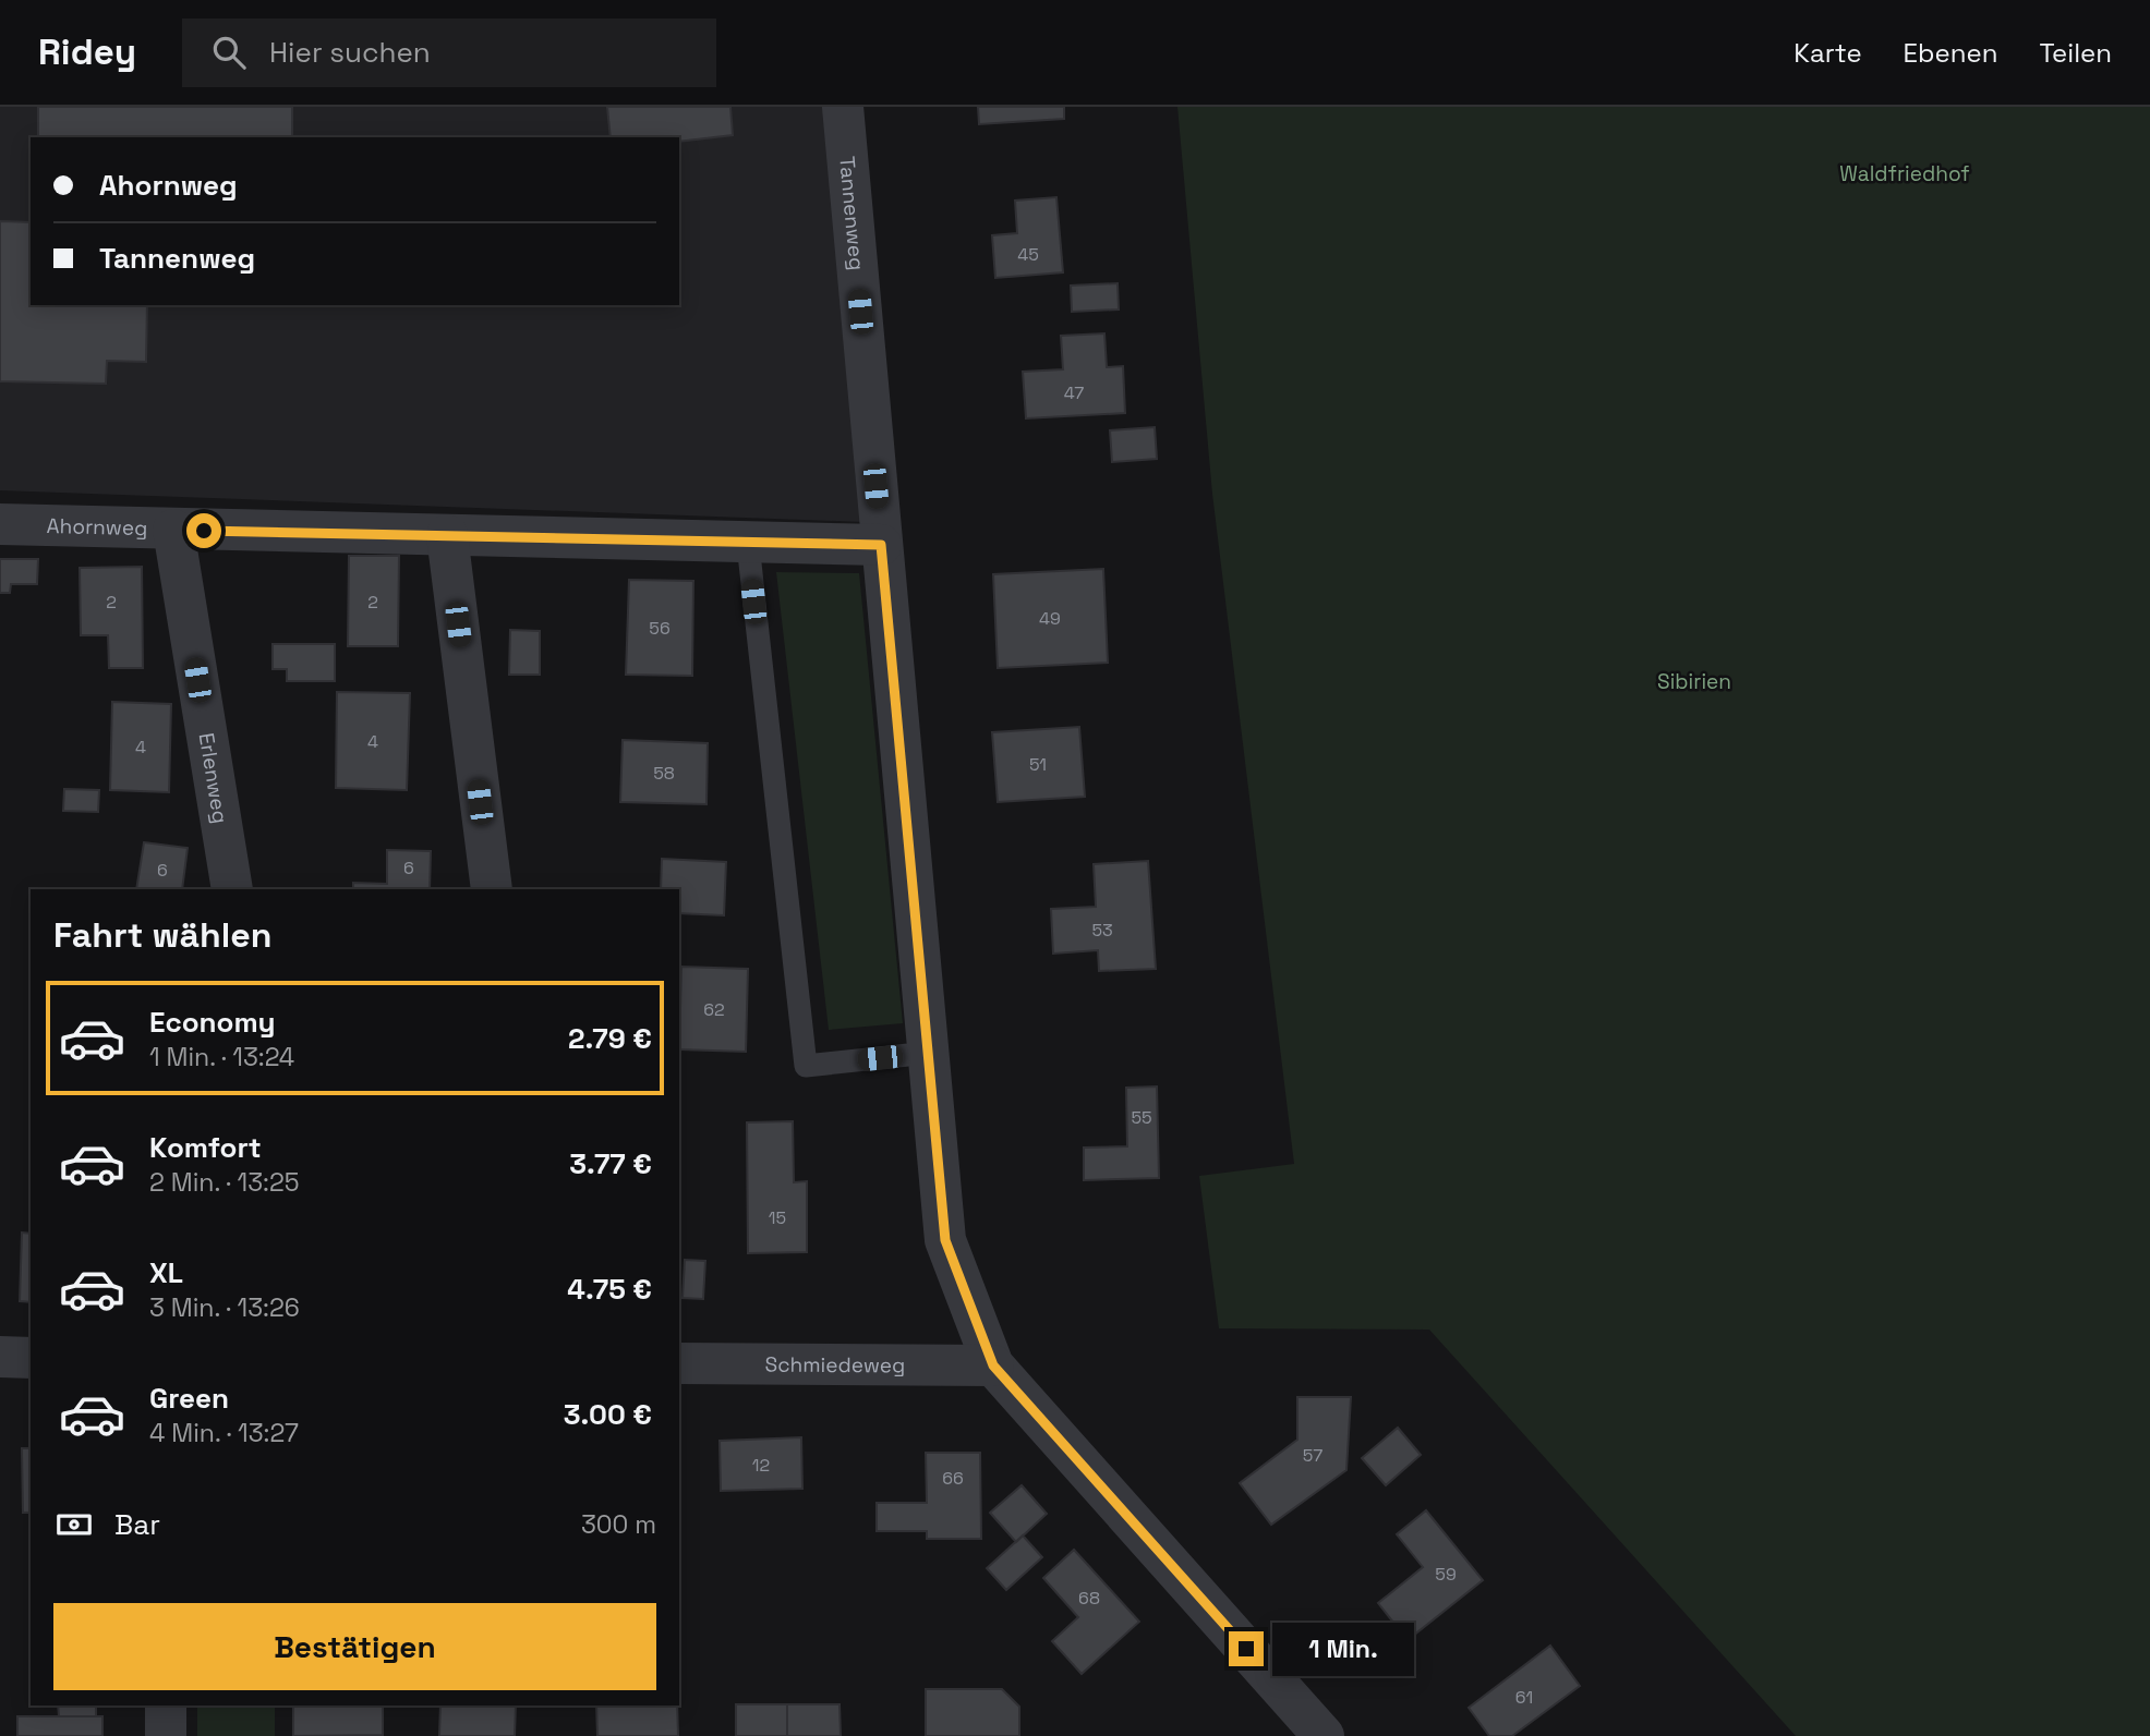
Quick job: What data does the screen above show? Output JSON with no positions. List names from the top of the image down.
{
  "streets": {
    "street": [
      "Tannenweg",
      "Ahornweg",
      "Erlenweg",
      "Schmiedeweg"
    ]
  },
  "crossings": [
    ["Tannenweg", "Ahornweg"],
    ["Tannenweg", "Schmiedeweg"],
    ["Ahornweg", "Erlenweg"]
  ],
  "parks": ["Waldfriedhof", "Sibirien"],
  "house_numbers": [
    "45",
    "47",
    "2",
    "2",
    "49",
    "56",
    "4",
    "4",
    "51",
    "58",
    "6",
    "6",
    "53",
    "62",
    "55",
    "15",
    "57",
    "12",
    "66",
    "59",
    "68",
    "61"
  ],
  "page": {
    "header": "Ridey",
    "search": "Hier suchen",
    "nav": ["Karte", "Ebenen", "Teilen"],
    "banner": ["Ahornweg", "Tannenweg"],
    "heading": "Fahrt wählen",
    "list": [
      {
        "name": "Economy",
        "note": "1 Min. · 13:24",
        "value": "2.79 €"
      },
      {
        "name": "Komfort",
        "note": "2 Min. · 13:25",
        "value": "3.77 €"
      },
      {
        "name": "XL",
        "note": "3 Min. · 13:26",
        "value": "4.75 €"
      },
      {
        "name": "Green",
        "note": "4 Min. · 13:27",
        "value": "3.00 €"
      }
    ],
    "pay": ["Bar", "300 m"],
    "buttons": "Bestätigen",
    "bubble": "1 Min."
  }
}
